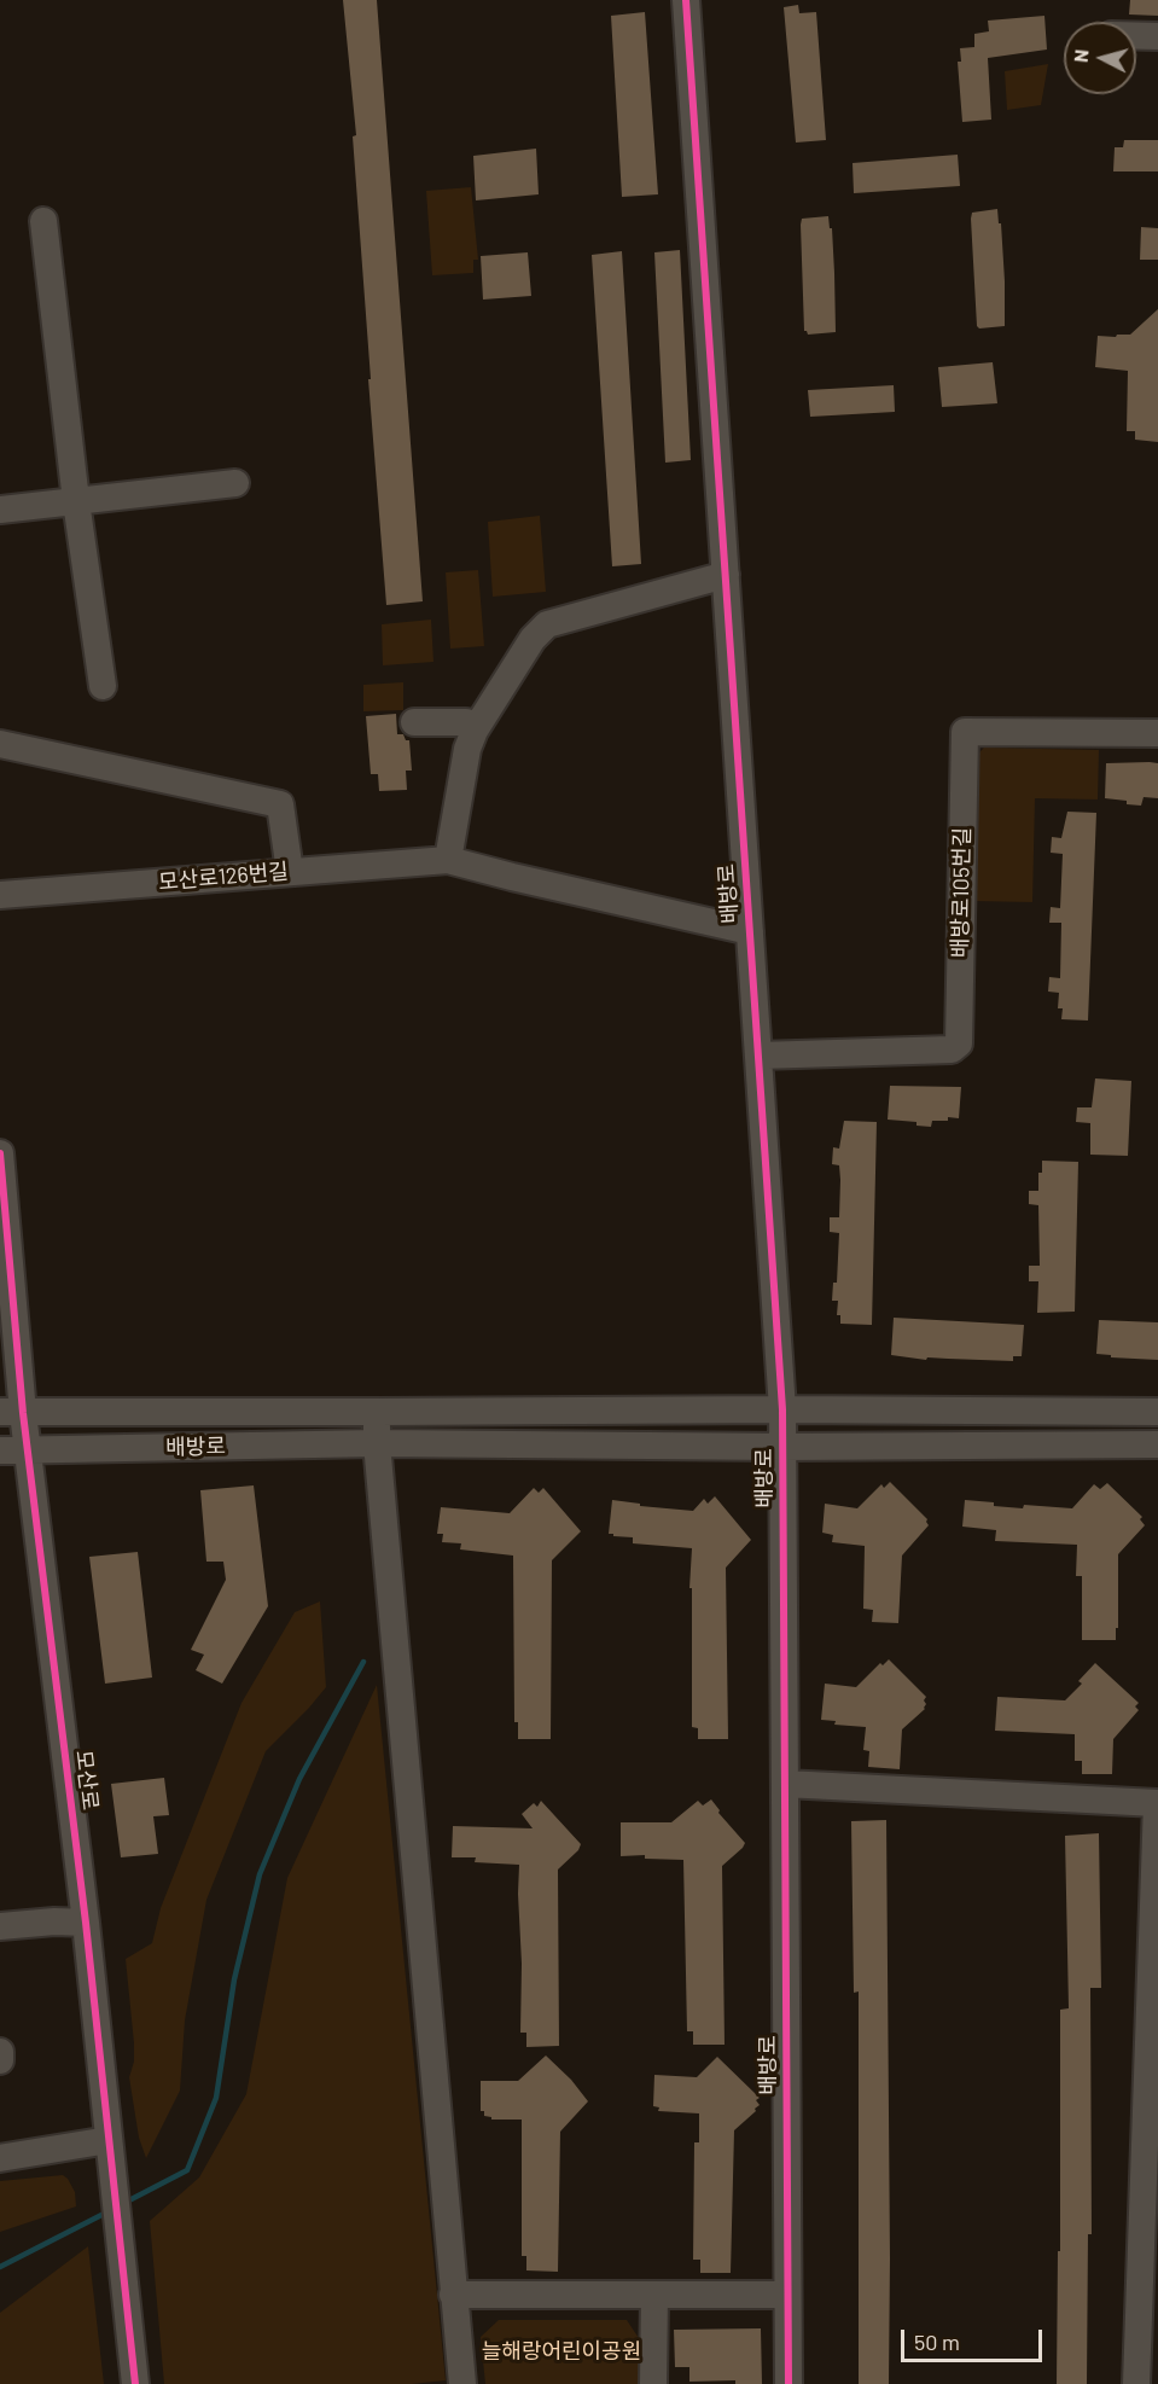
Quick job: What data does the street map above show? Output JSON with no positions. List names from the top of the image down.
{
  "streets": {
    "street": [
      "모산로126번길",
      "배방로105번길",
      "배방로",
      "모산로"
    ]
  },
  "crossings": [
    ["모산로126번길", "배방로"],
    ["배방로105번길", "배방로"],
    ["배방로", "모산로"]
  ],
  "parks": ["늘해랑어린이공원"],
  "scale_bar": "50 m",
  "north": "left"
}
